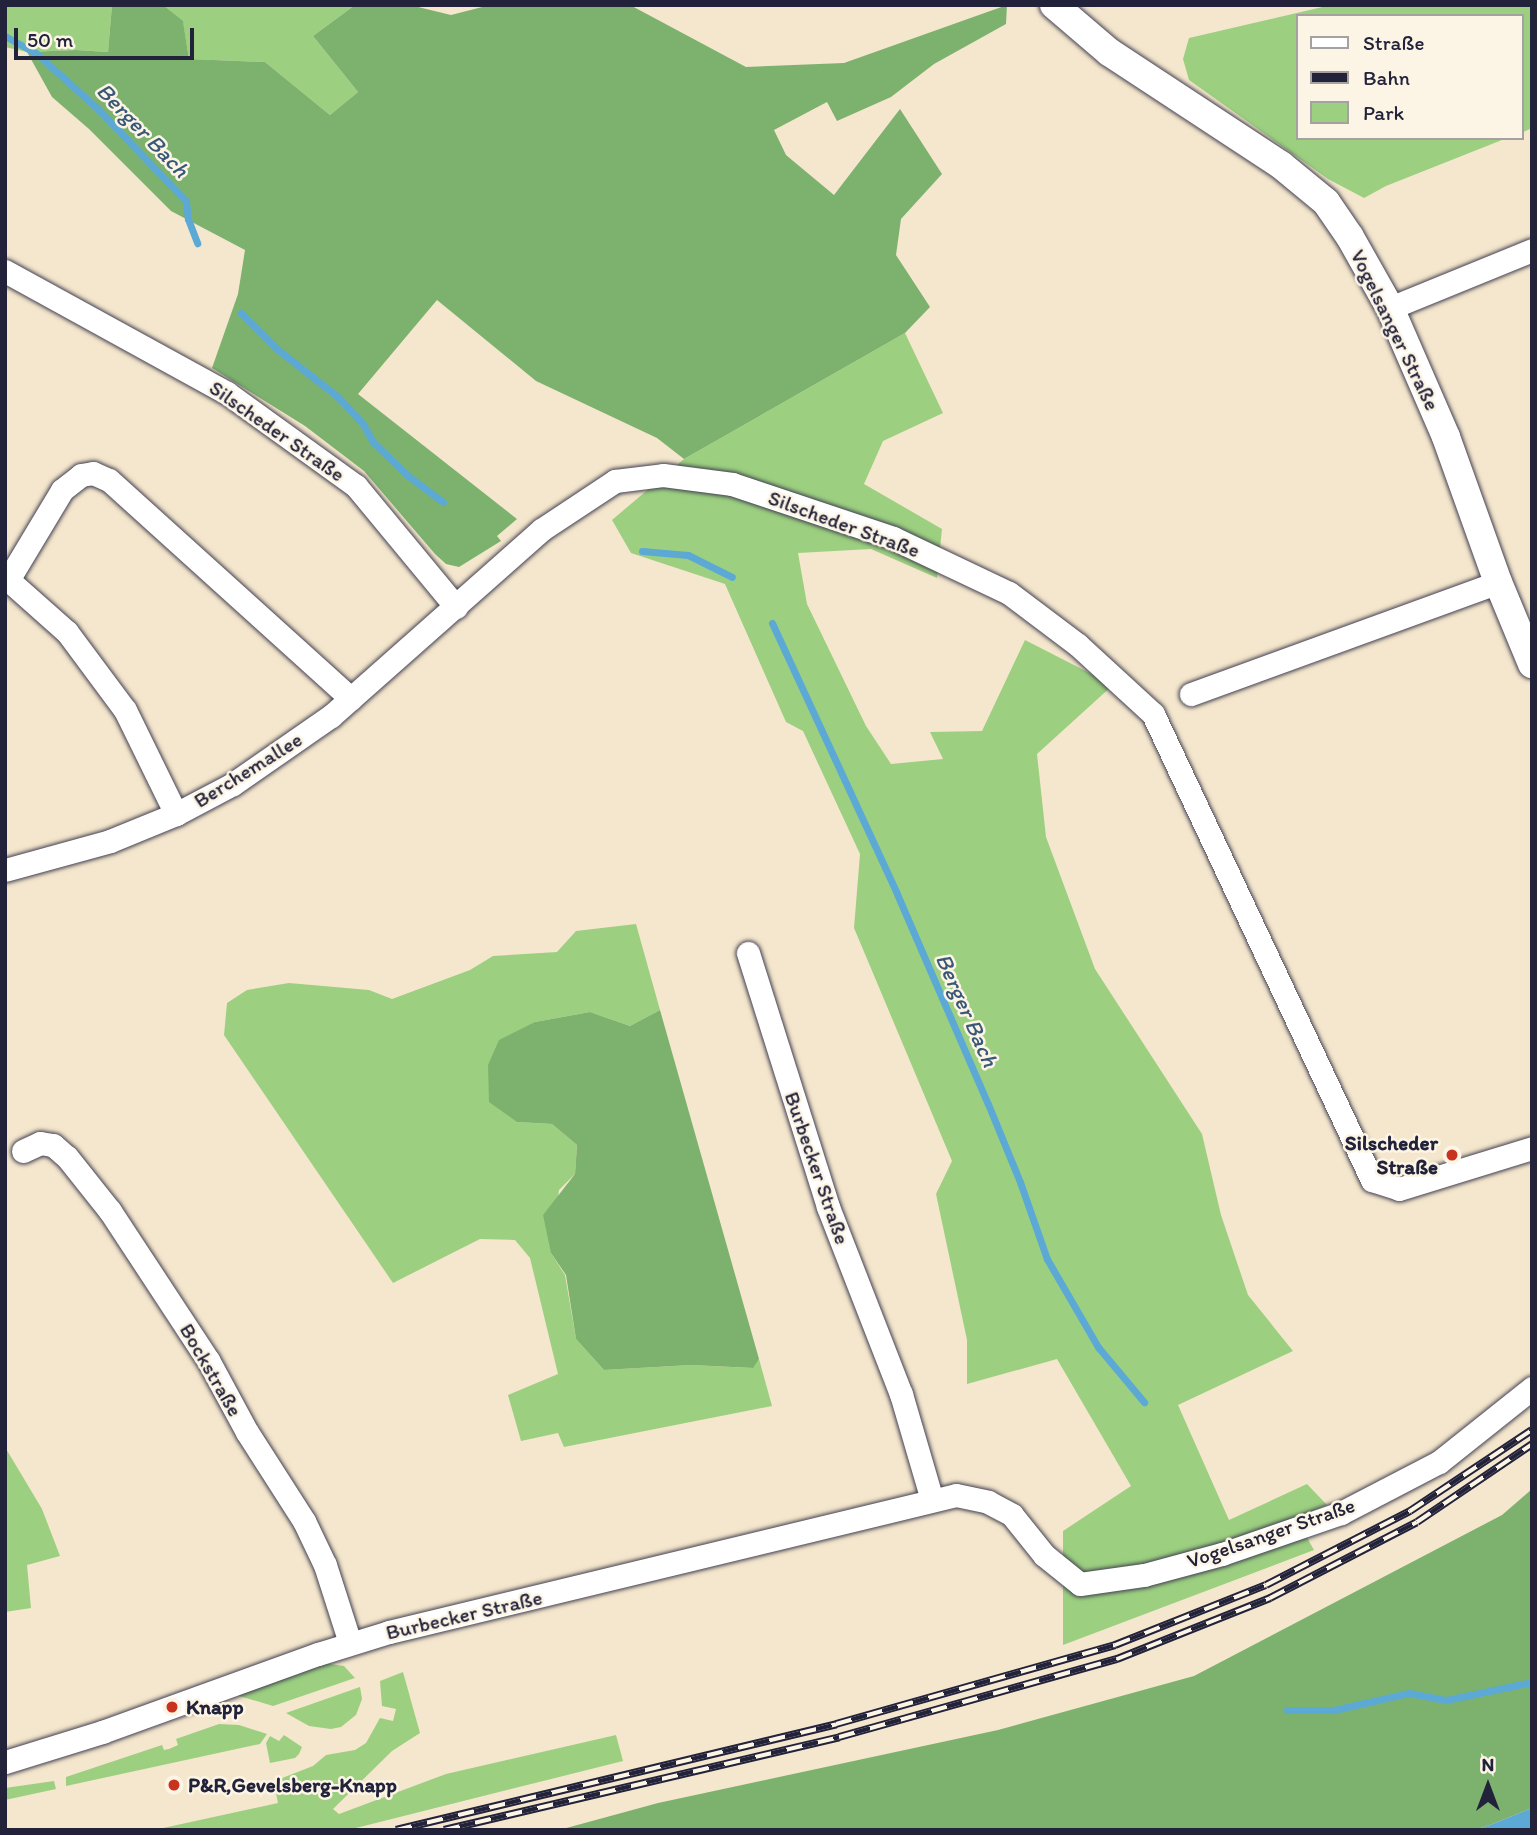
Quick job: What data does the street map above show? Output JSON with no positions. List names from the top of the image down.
{
  "streets": {
    "street": [
      "Vogelsanger Straße",
      "Silscheder Straße",
      "Berchemallee",
      "Burbecker Straße",
      "Bockstraße"
    ]
  },
  "crossings": [
    ["Vogelsanger Straße", "Burbecker Straße"],
    ["Silscheder Straße", "Berchemallee"],
    ["Burbecker Straße", "Bockstraße"]
  ],
  "water": ["Berger Bach"],
  "places": ["Silscheder Straße", "Knapp", "P&R,Gevelsberg-Knapp"],
  "legend": ["Straße", "Bahn", "Park"],
  "scale_bar": "50 m",
  "north": "top"
}
